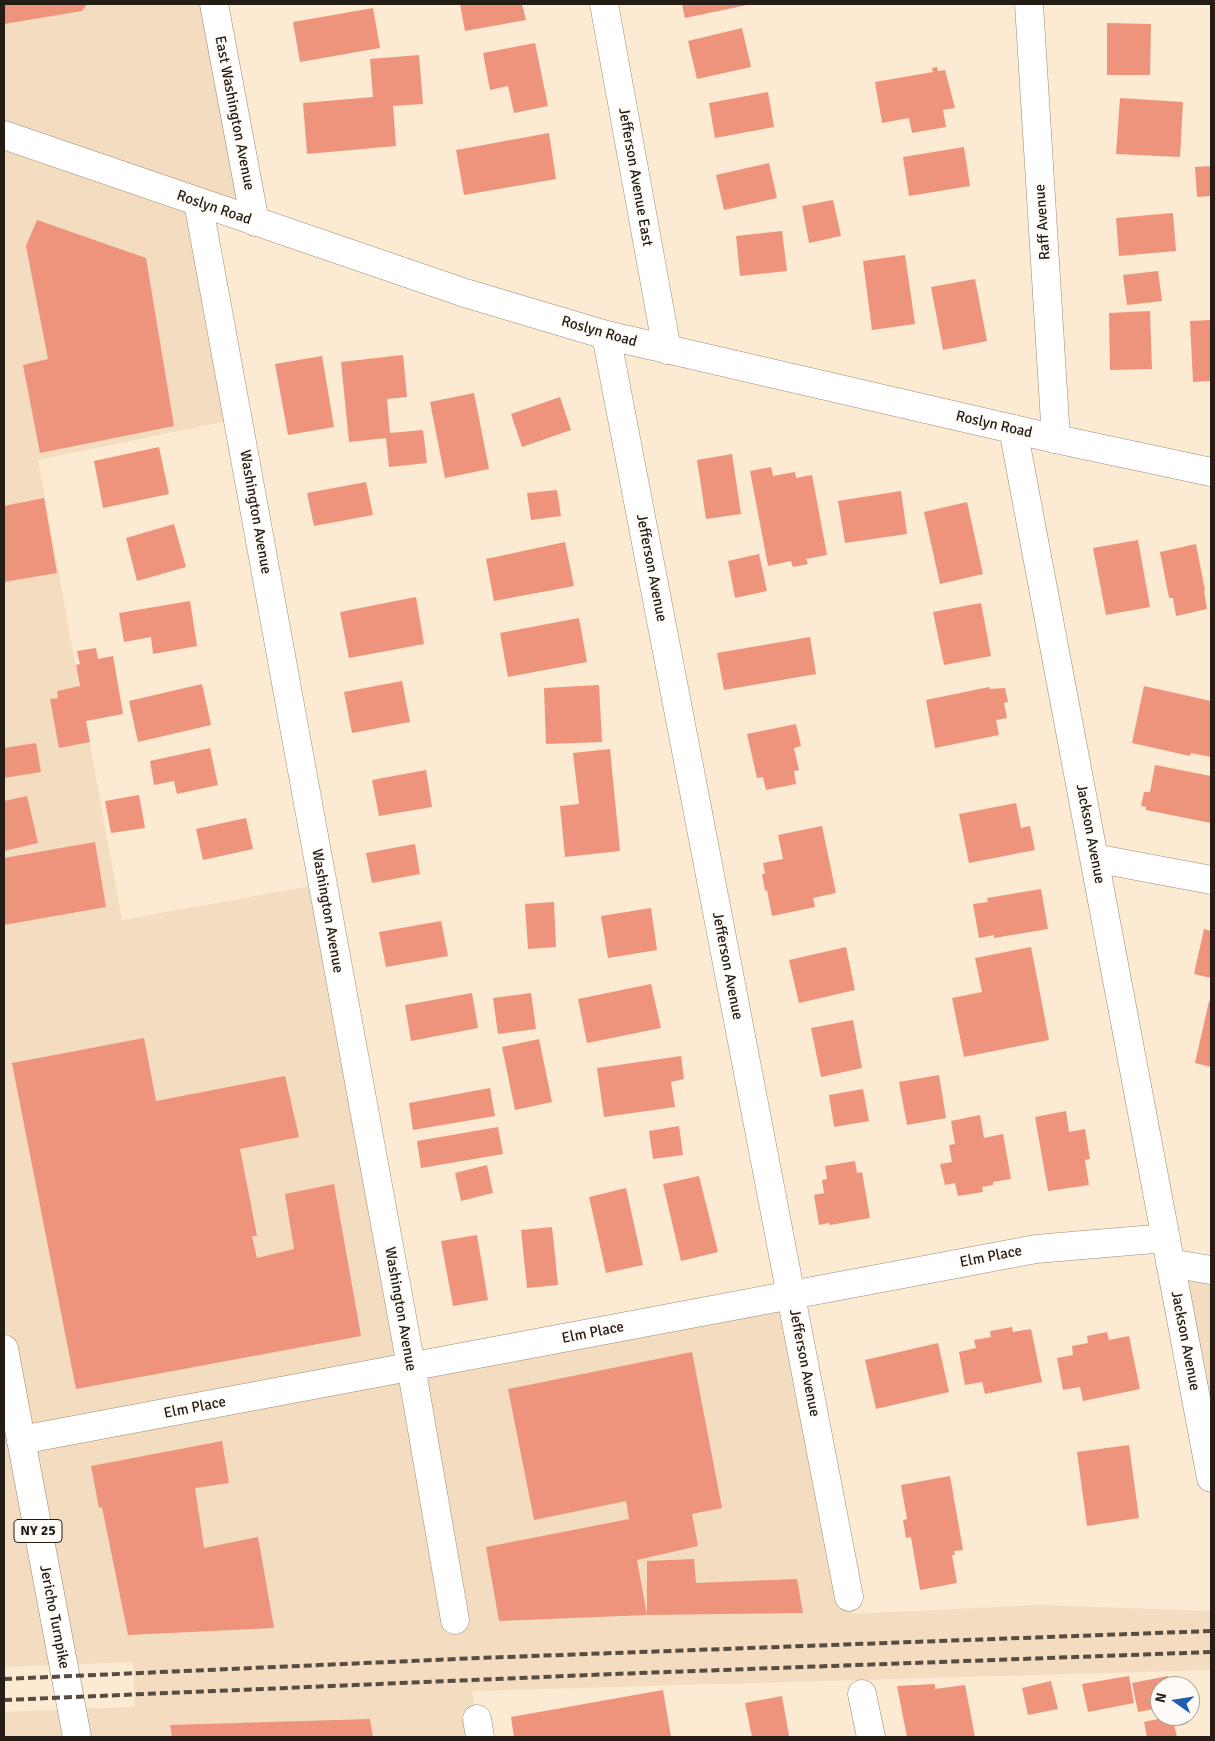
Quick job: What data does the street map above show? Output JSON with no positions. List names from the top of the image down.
{
  "streets": {
    "street": [
      "East Washington Avenue",
      "Jefferson Avenue East",
      "Roslyn Road",
      "Raff Avenue",
      "Washington Avenue",
      "Jefferson Avenue",
      "Jackson Avenue",
      "Elm Place",
      "NY 25",
      "Jericho Turnpike"
    ]
  },
  "crossings": [
    ["East Washington Avenue", "Roslyn Road"],
    ["Jefferson Avenue East", "Roslyn Road"],
    ["Roslyn Road", "Raff Avenue"],
    ["Roslyn Road", "Washington Avenue"],
    ["Roslyn Road", "Jefferson Avenue"],
    ["Roslyn Road", "Jackson Avenue"],
    ["Washington Avenue", "Elm Place"],
    ["Jefferson Avenue", "Elm Place"],
    ["Jackson Avenue", "Elm Place"],
    ["Elm Place", "Jericho Turnpike"]
  ],
  "north": "left"
}
